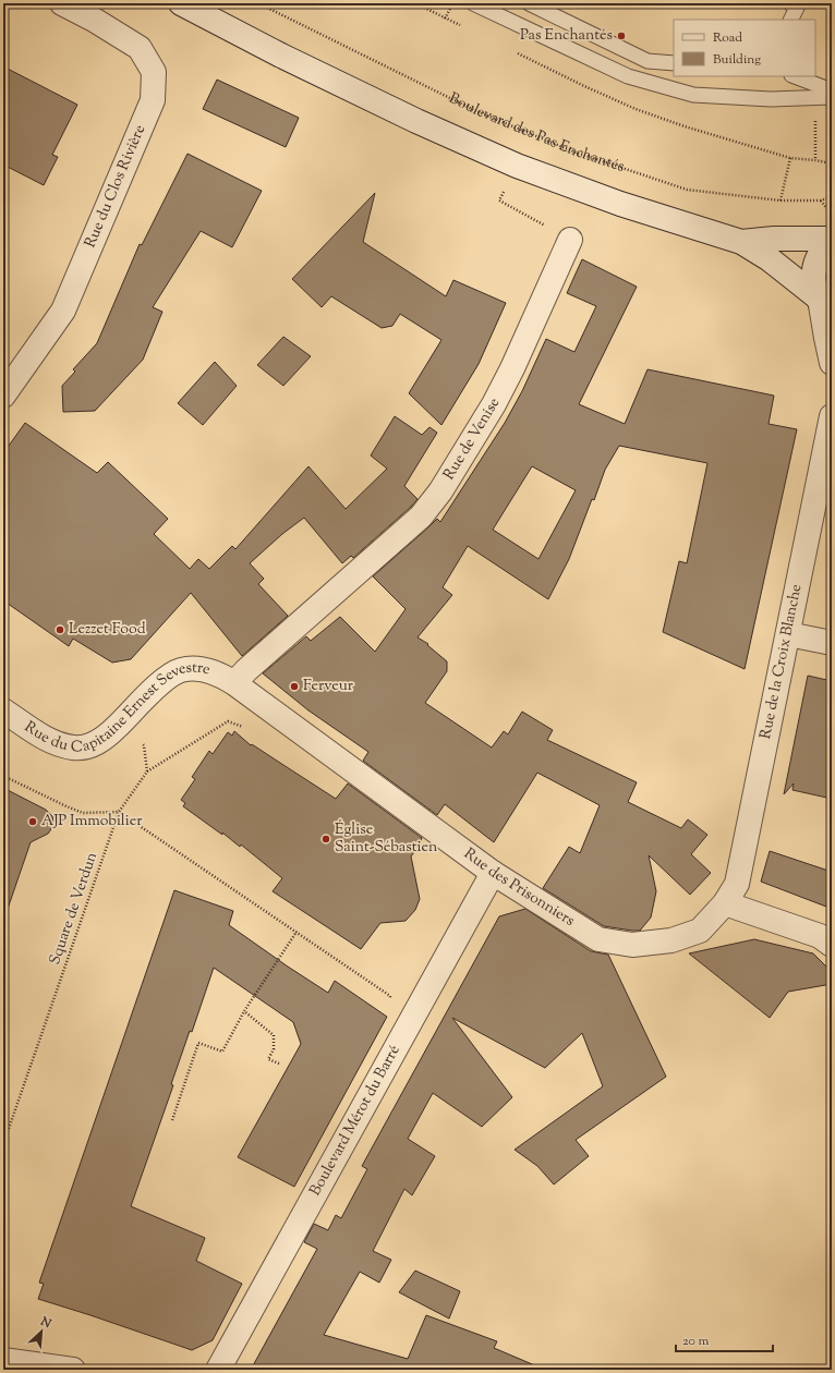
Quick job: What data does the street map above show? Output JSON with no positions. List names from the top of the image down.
{
  "streets": {
    "street": [
      "Rue du Clos Rivière",
      "Rue de Venise",
      "Rue de la Croix Blanche",
      "Rue du Capitaine Ernest Sevestre",
      "Rue des Prisonniers",
      "Boulevard Mérot du Barré"
    ],
    "path": ["Boulevard des Pas Enchantés", "Square de Verdun"]
  },
  "crossings": [
    ["Rue de Venise", "Rue du Capitaine Ernest Sevestre"],
    ["Rue de Venise", "Rue des Prisonniers"],
    ["Rue de la Croix Blanche", "Rue des Prisonniers"],
    ["Rue du Capitaine Ernest Sevestre", "Rue des Prisonniers"],
    ["Rue des Prisonniers", "Boulevard Mérot du Barré"]
  ],
  "places": [
    "Pas Enchantés",
    "Lezzet Food",
    "Ferveur",
    "AJP Immobilier",
    "Église Saint-Sébastien"
  ],
  "legend": ["Road", "Building"],
  "scale_bar": "20 m",
  "north": "top right"
}
